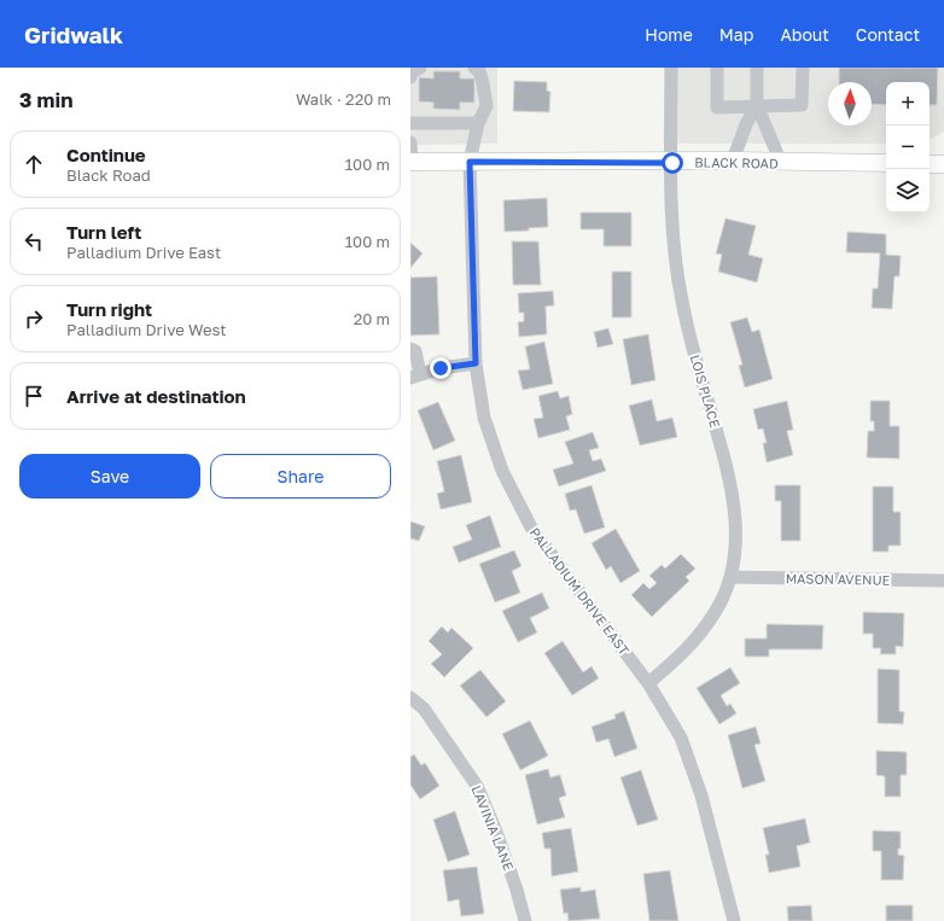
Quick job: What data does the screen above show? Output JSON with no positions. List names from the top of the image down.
{
  "streets": {
    "main road": ["BLACK ROAD"],
    "street": [
      "LOIS PLACE",
      "MASON AVENUE",
      "PALLADIUM DRIVE EAST",
      "LAVINIA LANE"
    ]
  },
  "crossings": [
    ["BLACK ROAD", "LOIS PLACE"],
    ["BLACK ROAD", "PALLADIUM DRIVE EAST"],
    ["LOIS PLACE", "MASON AVENUE"],
    ["LOIS PLACE", "PALLADIUM DRIVE EAST"]
  ],
  "north": "top",
  "page": {
    "header": "Gridwalk",
    "nav": [
      "Home",
      "Map",
      "About",
      "Contact"
    ],
    "heading": ["3 min", "Walk · 220 m"],
    "map_buttons": ["+", "−"],
    "list": [
      ["Continue", "Black Road", "100 m"],
      ["Turn left", "Palladium Drive East", "100 m"],
      ["Turn right", "Palladium Drive West", "20 m"],
      "Arrive at destination"
    ],
    "buttons": ["Save", "Share"]
  }
}
